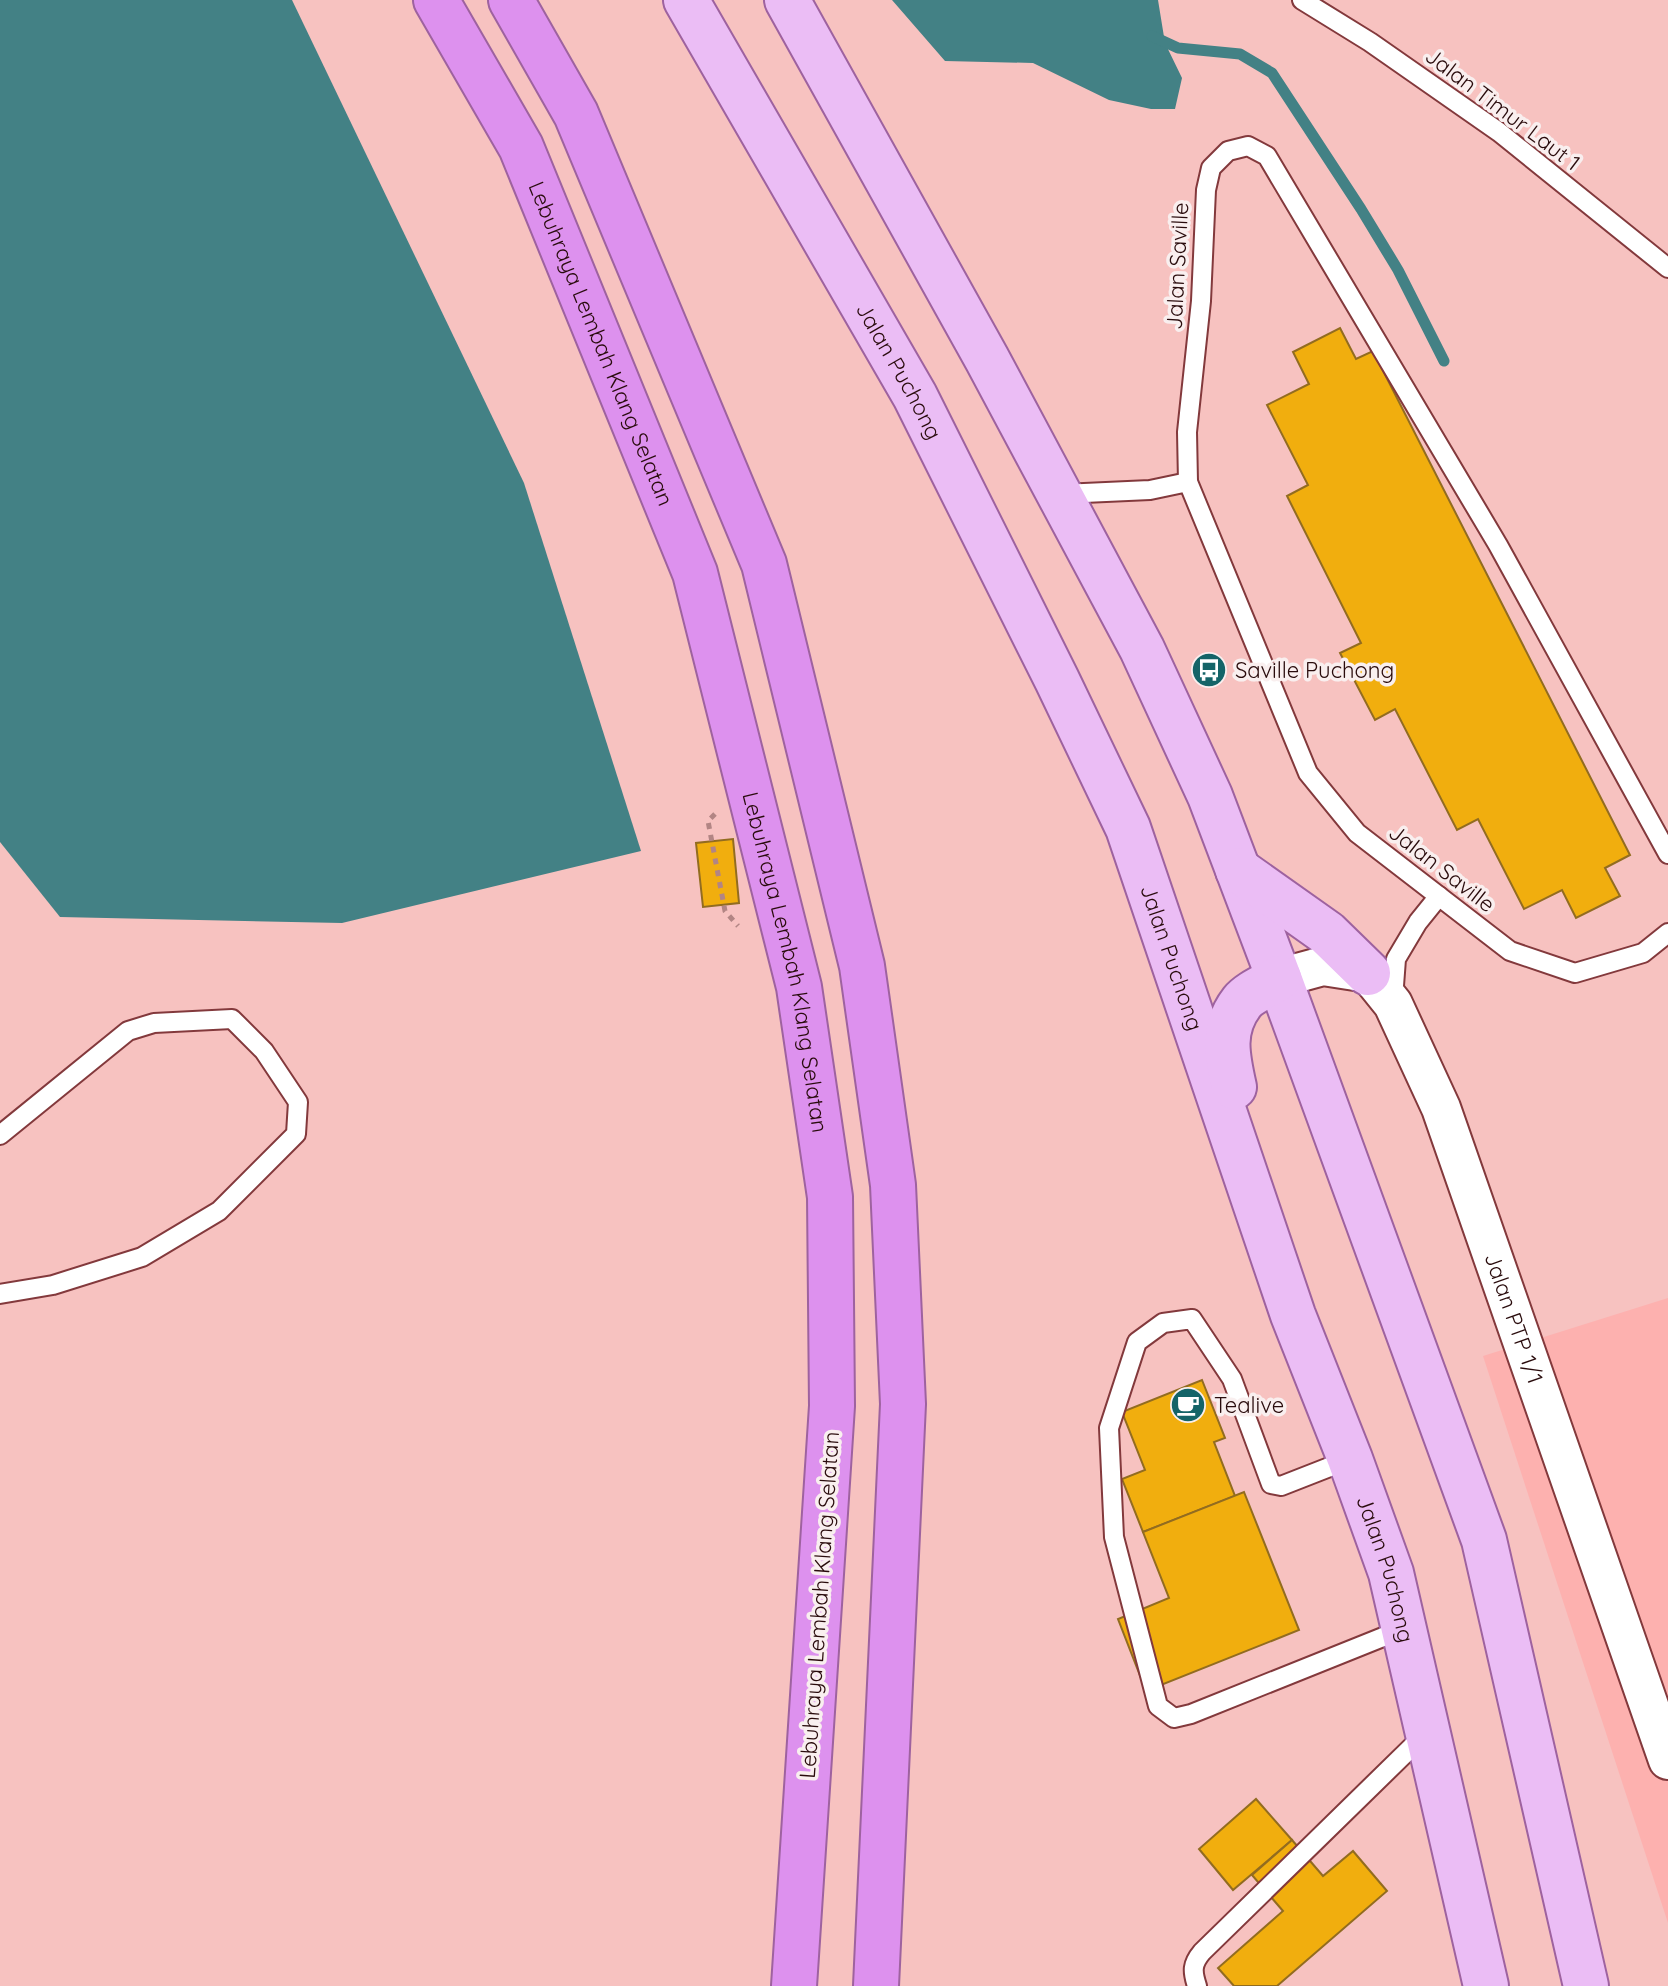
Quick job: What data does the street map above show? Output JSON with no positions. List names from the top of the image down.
{
  "streets": {
    "highway": ["Lebuhraya Lembah Klang Selatan"],
    "main road": ["Jalan Puchong"],
    "street": ["Jalan PTP 1/1"],
    "lane": ["Jalan Timur Laut 1", "Jalan Saville"]
  },
  "places": {
    "bus stop": ["Saville Puchong"],
    "cafe": ["Tealive"]
  }
}
